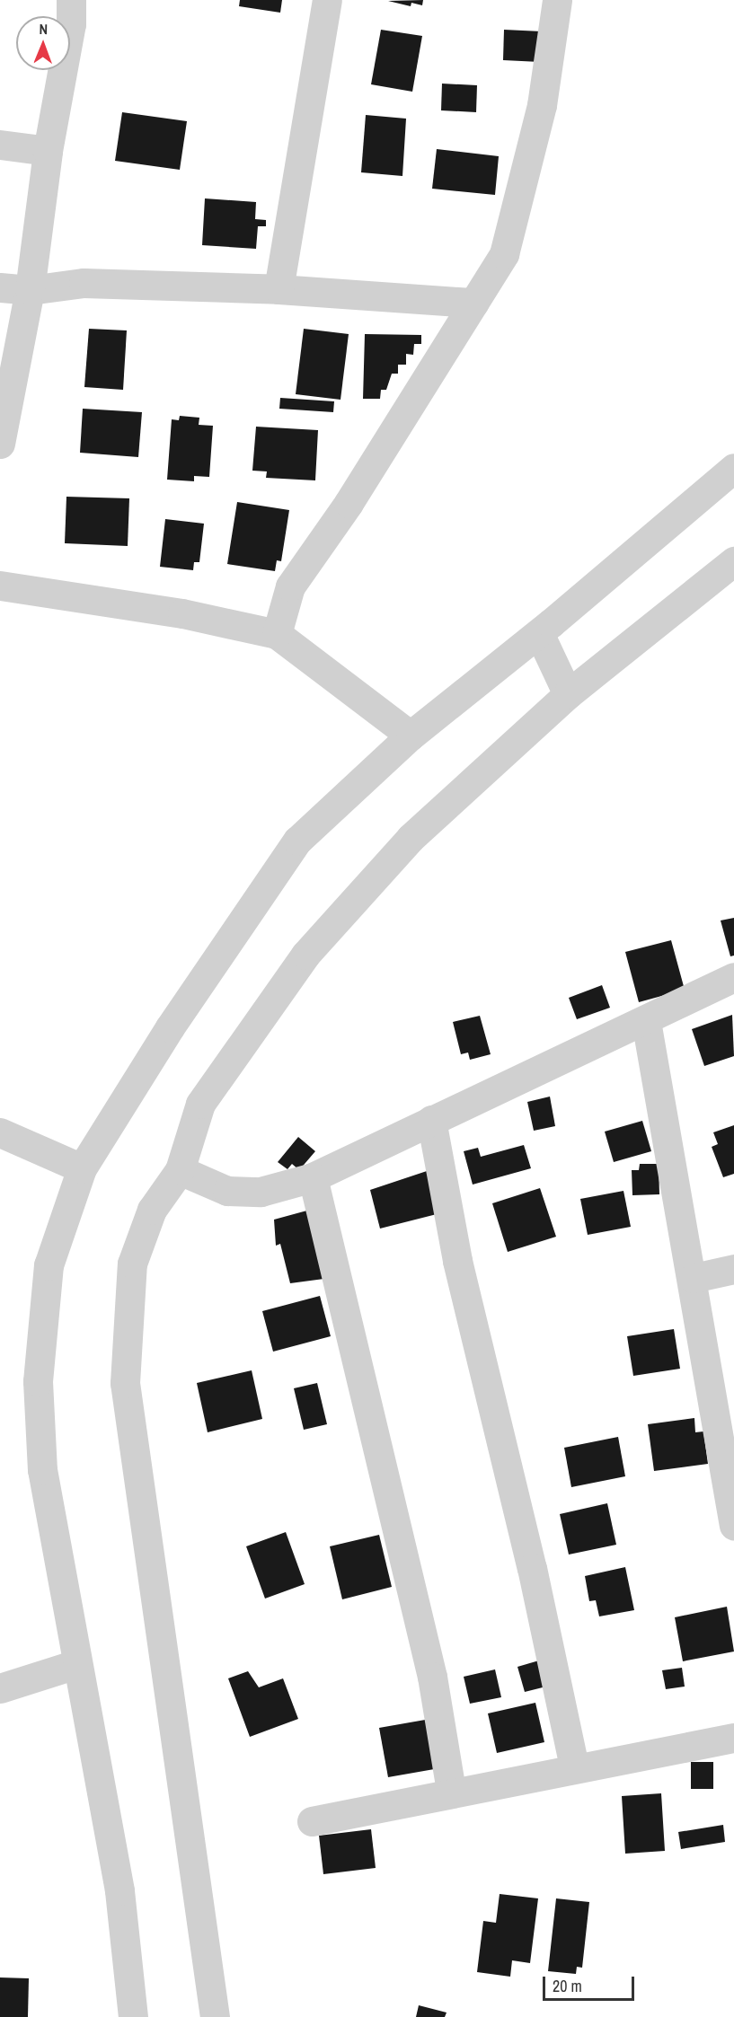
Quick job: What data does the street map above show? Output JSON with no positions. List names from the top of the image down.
{
  "scale_bar": "20 m",
  "north": "top"
}
